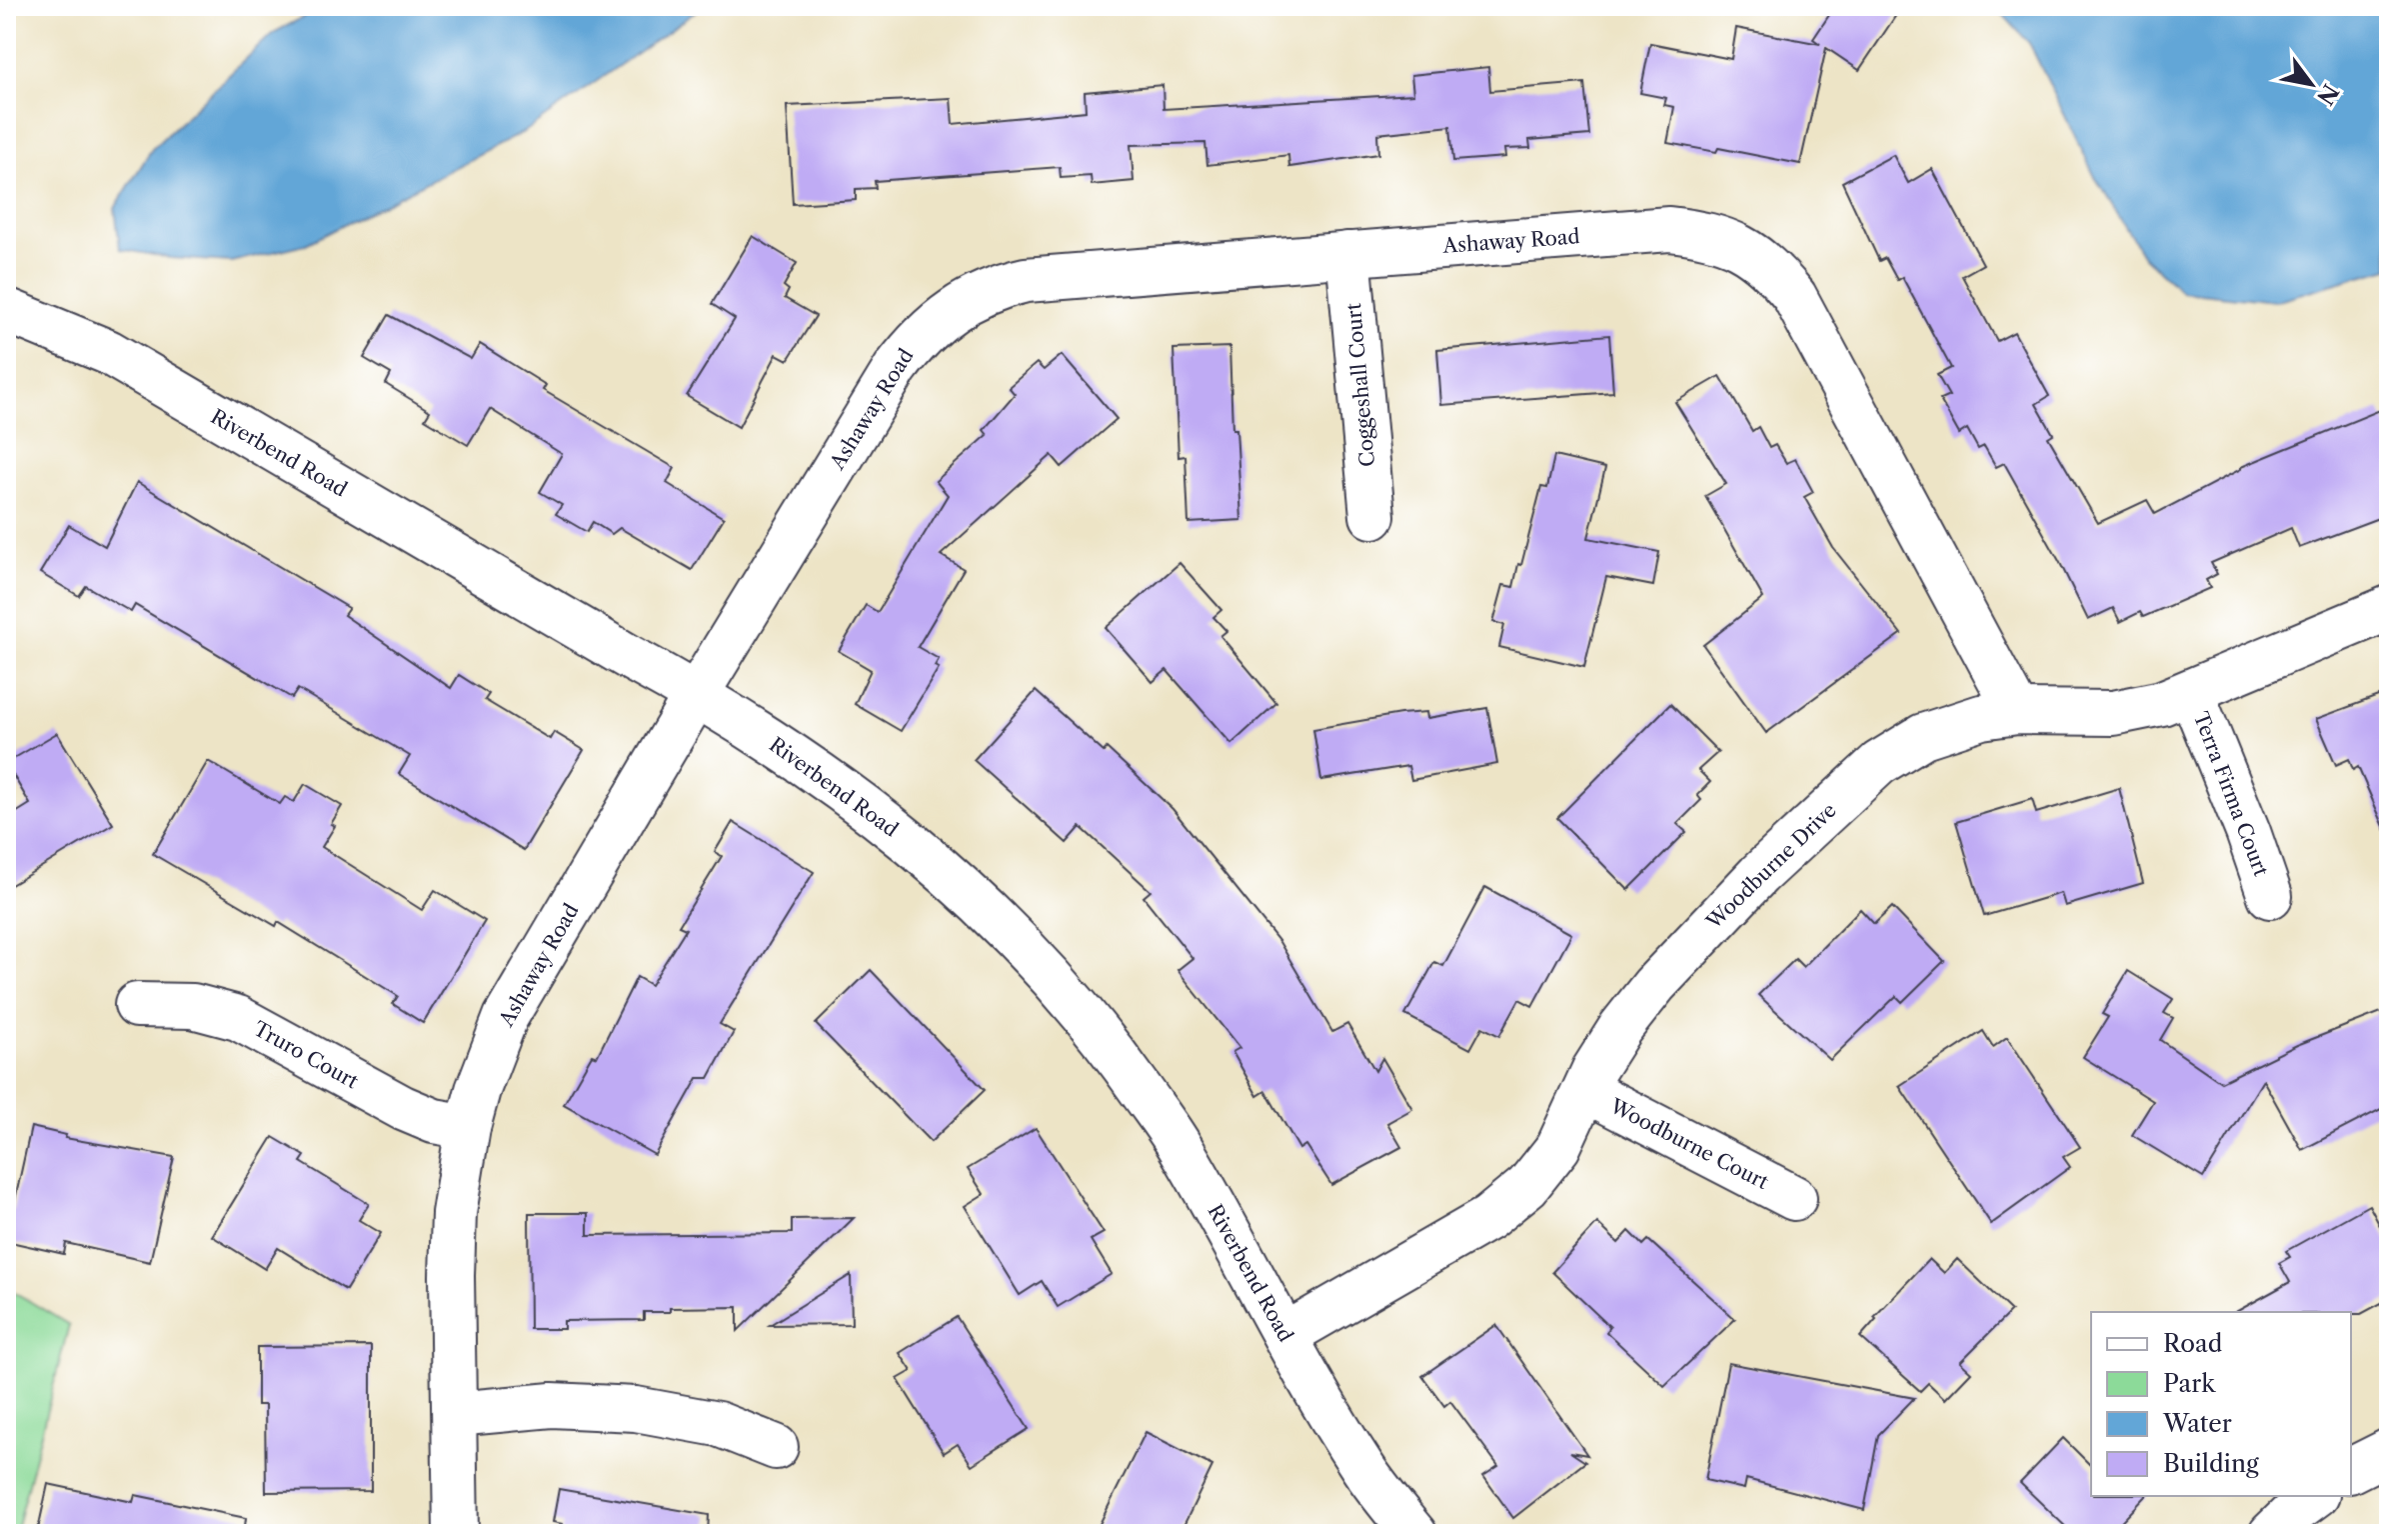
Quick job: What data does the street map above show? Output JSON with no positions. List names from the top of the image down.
{
  "streets": {
    "street": [
      "Ashaway Road",
      "Coggeshall Court",
      "Riverbend Road",
      "Terra Firma Court",
      "Woodburne Drive",
      "Truro Court",
      "Woodburne Court"
    ]
  },
  "crossings": [
    ["Ashaway Road", "Coggeshall Court"],
    ["Ashaway Road", "Riverbend Road"],
    ["Ashaway Road", "Woodburne Drive"],
    ["Ashaway Road", "Truro Court"],
    ["Riverbend Road", "Woodburne Drive"],
    ["Terra Firma Court", "Woodburne Drive"],
    ["Woodburne Drive", "Woodburne Court"]
  ],
  "legend": [
    "Road",
    "Park",
    "Water",
    "Building"
  ],
  "north": "bottom right"
}
